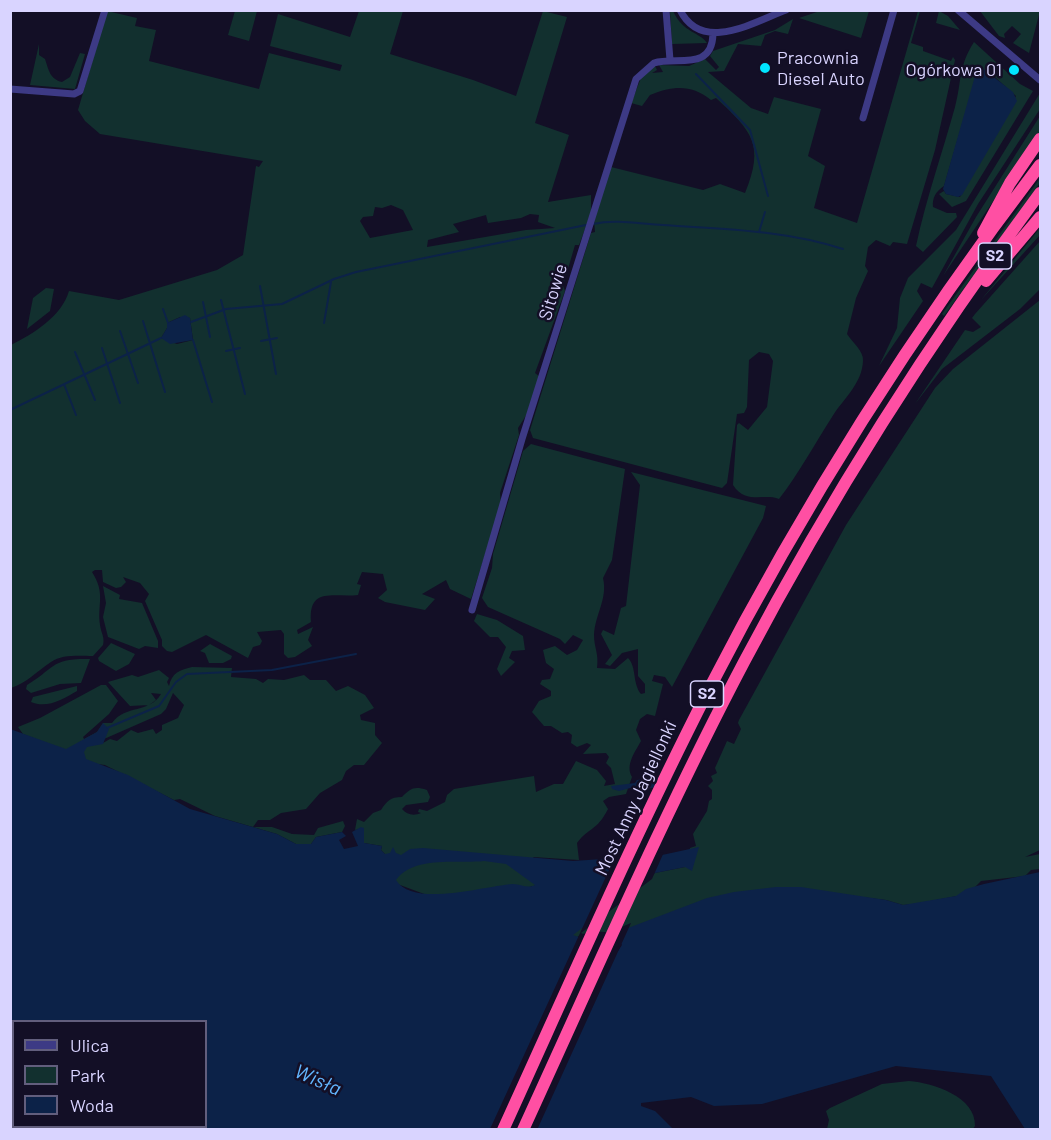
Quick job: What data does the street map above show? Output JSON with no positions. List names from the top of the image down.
{
  "streets": {
    "highway": ["S2", "Most Anny Jagiellonki"],
    "street": ["Sitowie"]
  },
  "crossings": [
    ["S2", "Most Anny Jagiellonki"]
  ],
  "water": ["Wisła"],
  "places": ["Pracownia Diesel Auto", "Ogórkowa 01"],
  "legend": ["Ulica", "Park", "Woda"]
}
